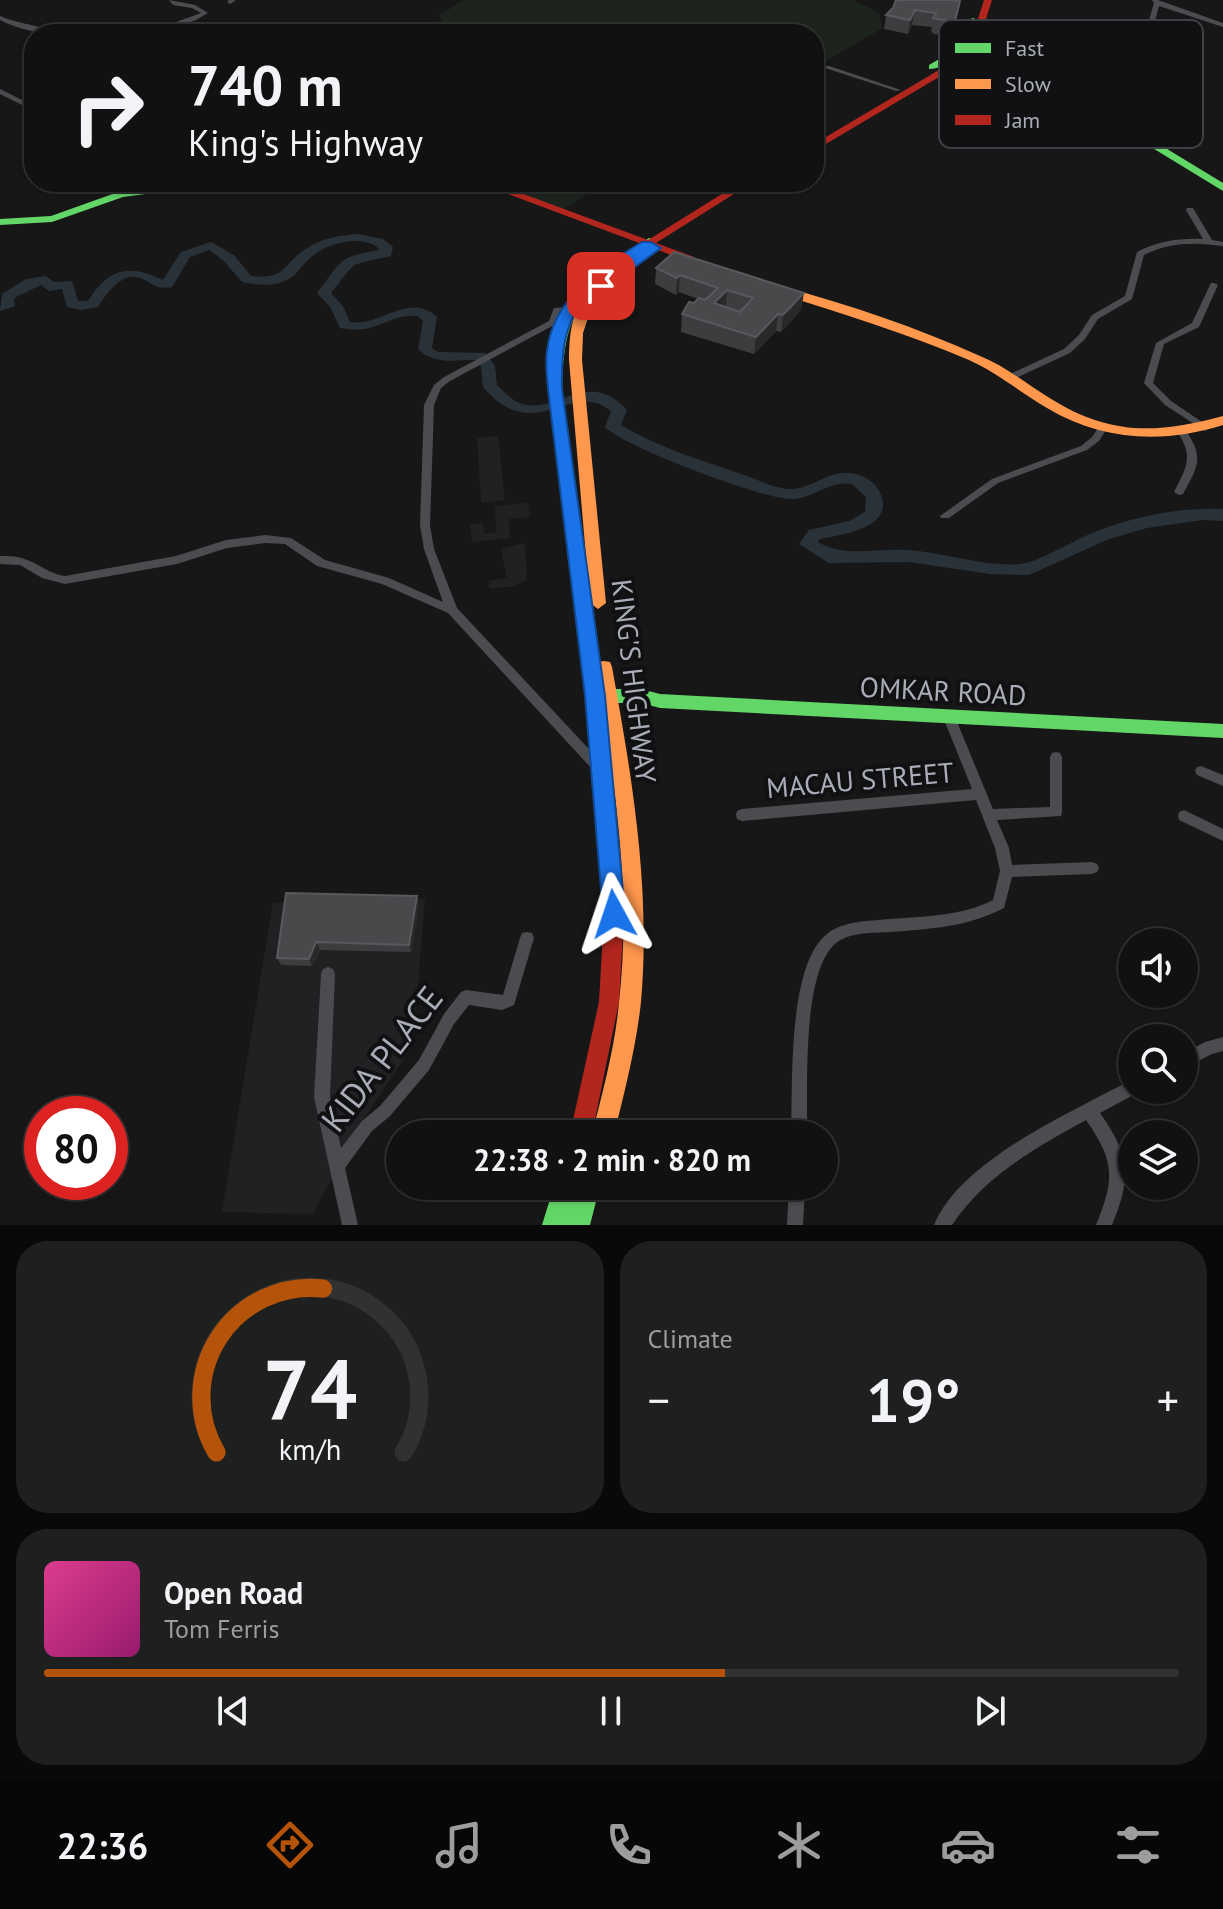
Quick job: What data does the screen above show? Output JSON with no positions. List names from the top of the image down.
{
  "streets": {
    "main road": ["KING'S HIGHWAY", "OMKAR ROAD"],
    "street": ["MACAU STREET", "KIDA PLACE"]
  },
  "crossings": [
    ["KING'S HIGHWAY", "OMKAR ROAD"]
  ],
  "legend": ["Fast", "Slow", "Jam"],
  "page": {
    "turn": ["740 m", "King's Highway"],
    "limit": "80",
    "trip": "22:38 · 2 min · 820 m",
    "tile": "Climate",
    "heat": ["−", "19°", "+"],
    "song": ["Open Road", "Tom Ferris"],
    "tabs": "22:36",
    "gauge": ["74", "km/h"]
  }
}
